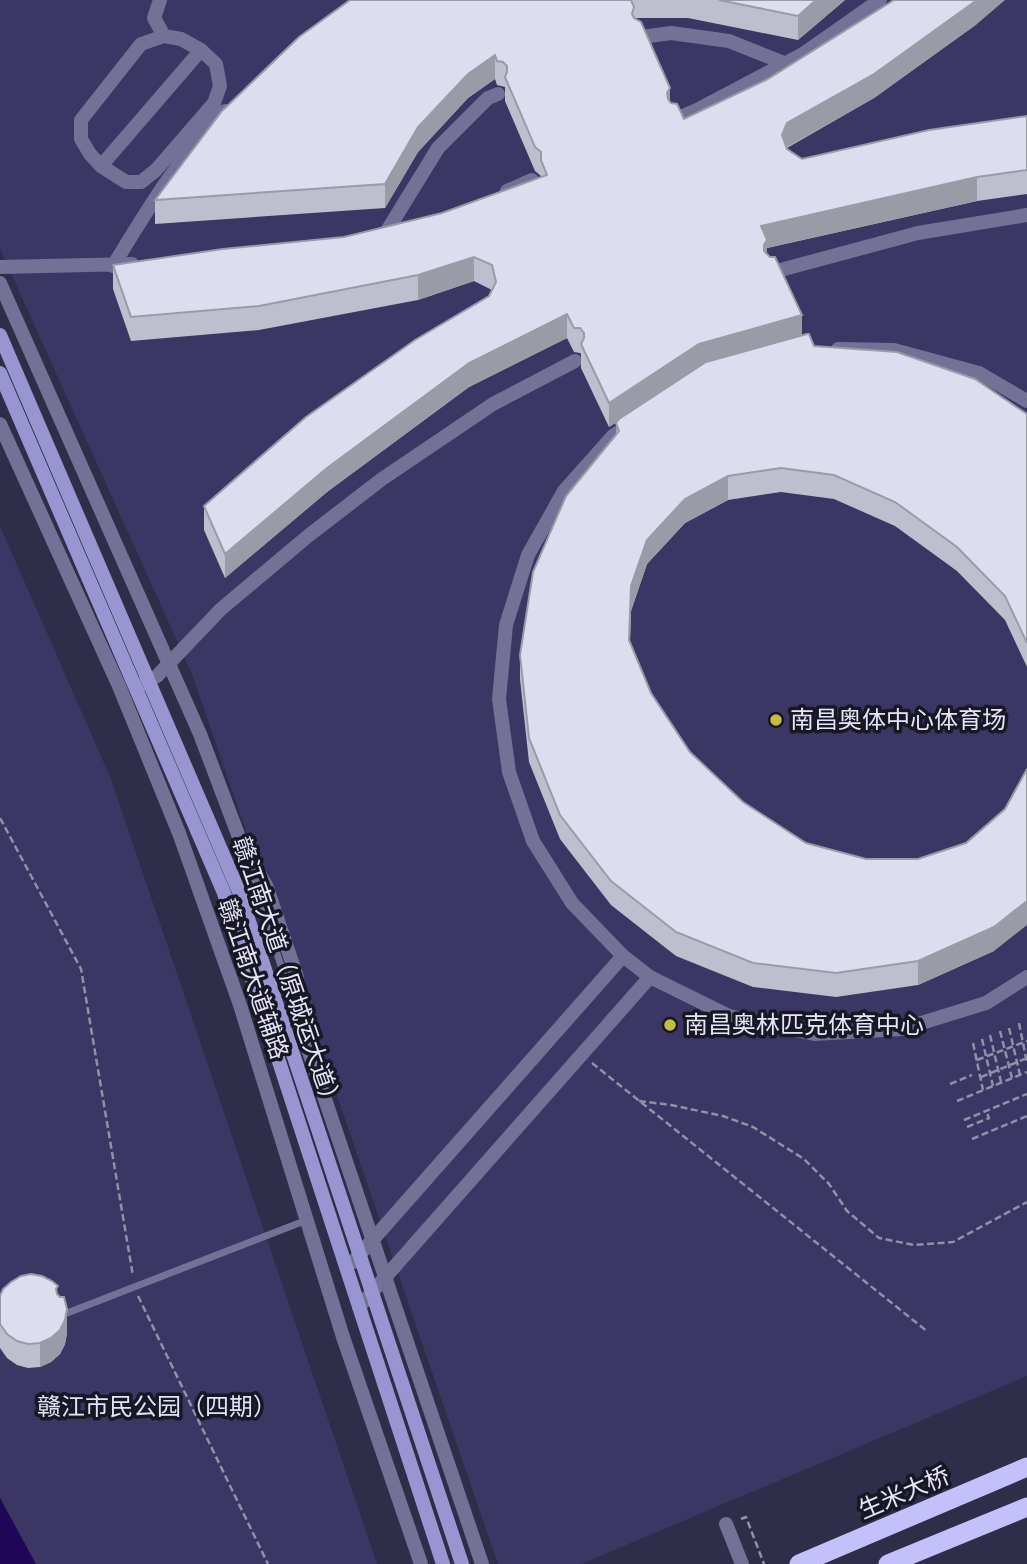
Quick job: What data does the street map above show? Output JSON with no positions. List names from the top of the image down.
{
  "streets": {
    "highway": ["生米大桥"],
    "main road": ["赣江南大道（原城运大道）"],
    "street": ["赣江南大道辅路"]
  },
  "parks": ["赣江市民公园（四期）"],
  "places": ["南昌奥体中心体育场", "南昌奥林匹克体育中心"]
}
